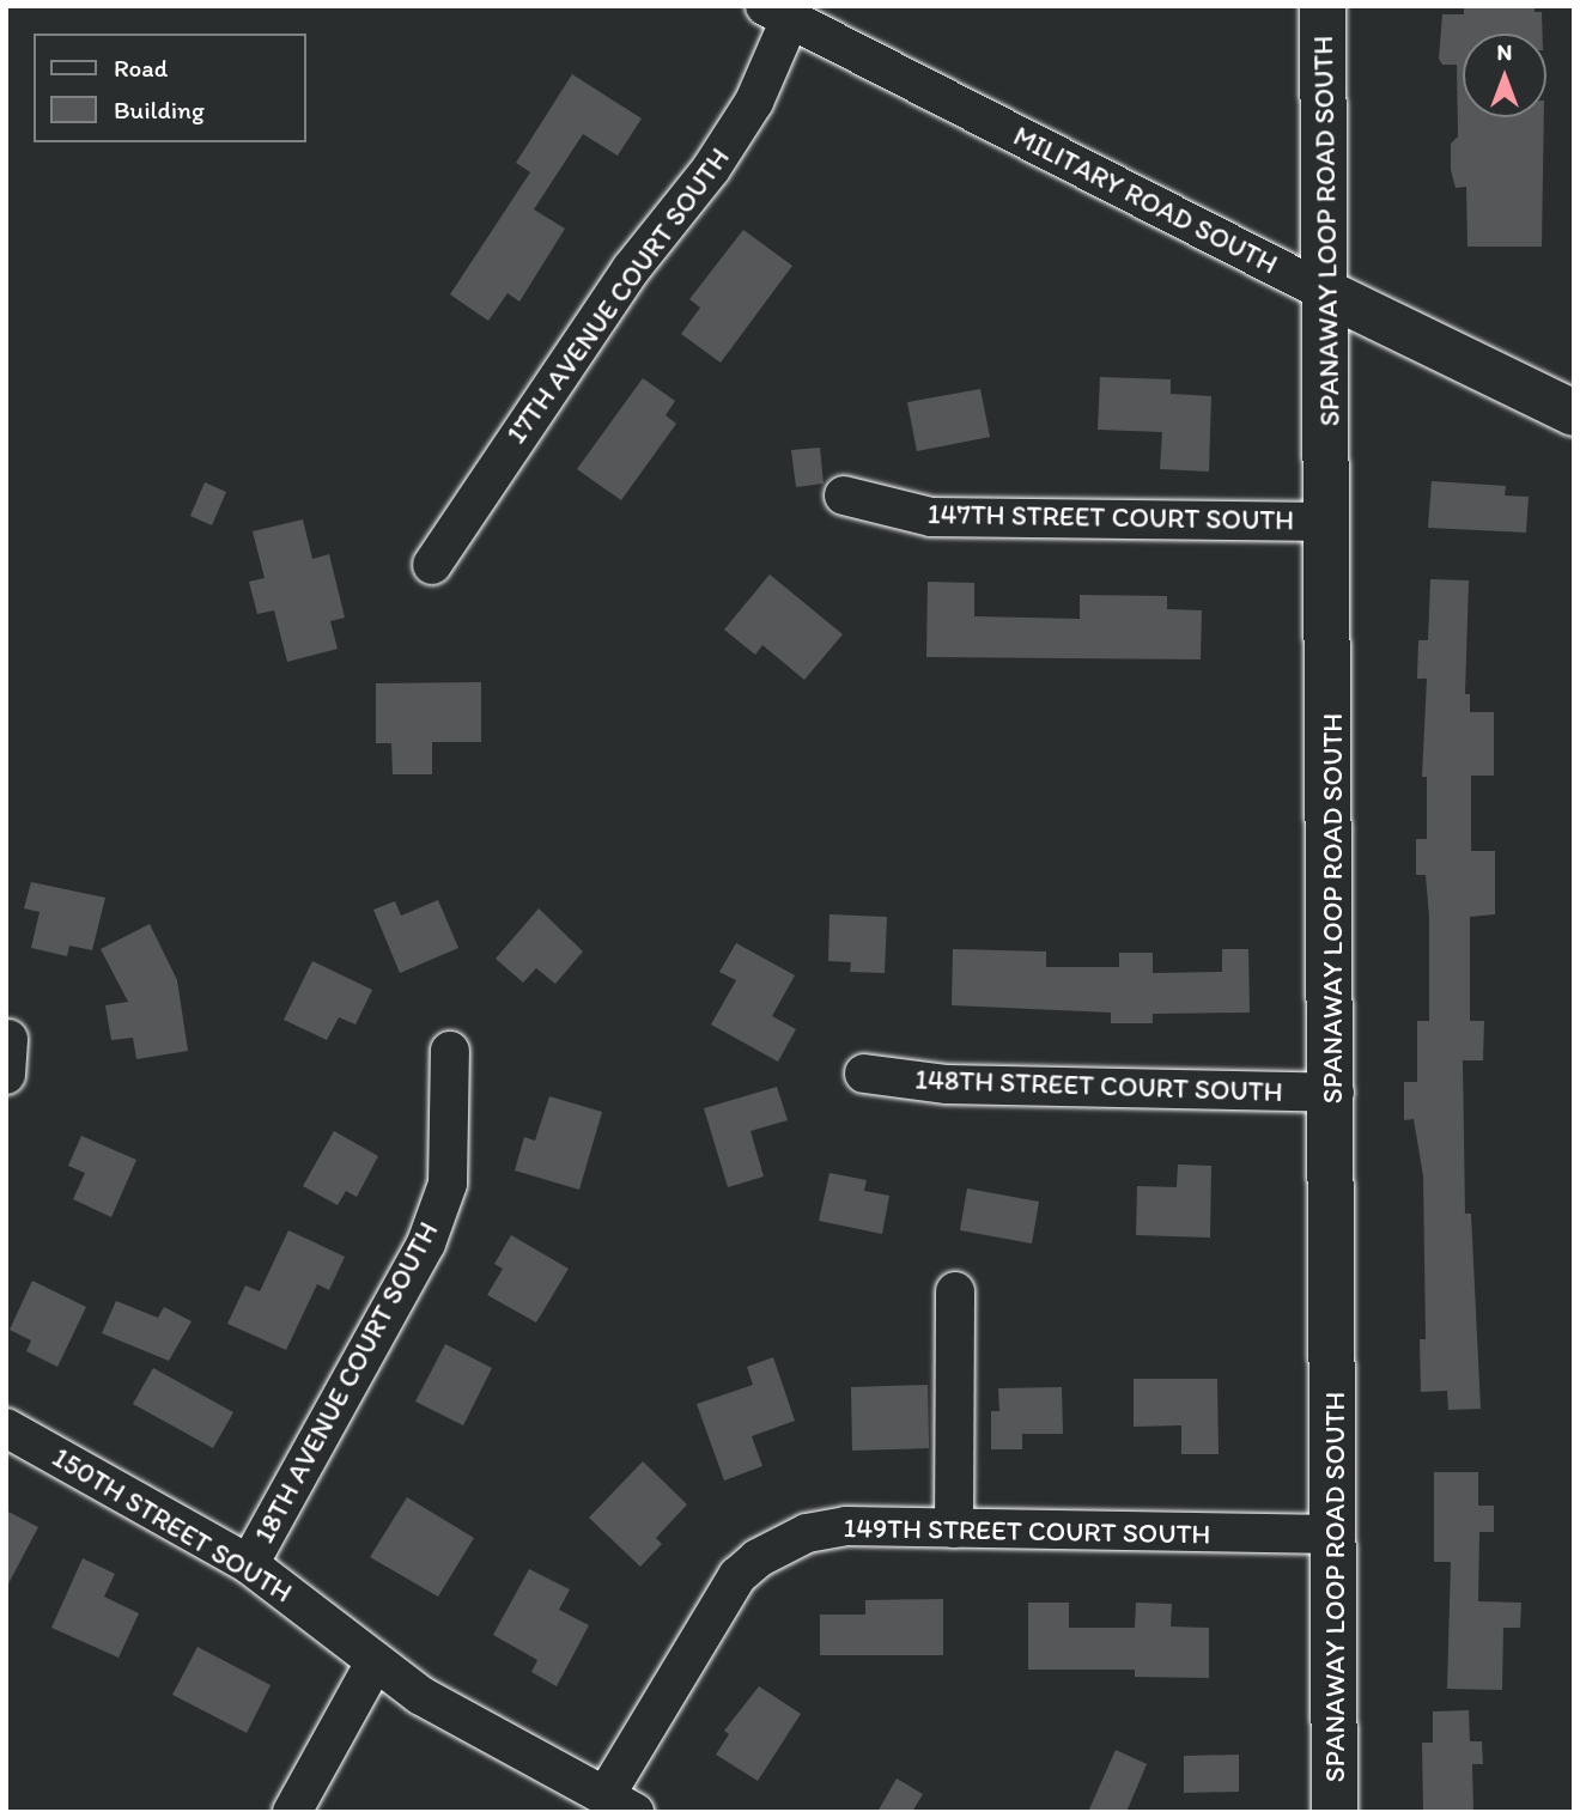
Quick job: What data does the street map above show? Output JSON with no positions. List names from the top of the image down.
{
  "streets": {
    "main road": ["MILITARY ROAD SOUTH", "SPANAWAY LOOP ROAD SOUTH"],
    "street": [
      "17TH AVENUE COURT SOUTH",
      "147TH STREET COURT SOUTH",
      "148TH STREET COURT SOUTH",
      "18TH AVENUE COURT SOUTH",
      "150TH STREET SOUTH",
      "149TH STREET COURT SOUTH"
    ]
  },
  "crossings": [
    ["MILITARY ROAD SOUTH", "SPANAWAY LOOP ROAD SOUTH"],
    ["MILITARY ROAD SOUTH", "17TH AVENUE COURT SOUTH"],
    ["SPANAWAY LOOP ROAD SOUTH", "147TH STREET COURT SOUTH"],
    ["SPANAWAY LOOP ROAD SOUTH", "148TH STREET COURT SOUTH"],
    ["SPANAWAY LOOP ROAD SOUTH", "149TH STREET COURT SOUTH"],
    ["18TH AVENUE COURT SOUTH", "150TH STREET SOUTH"],
    ["150TH STREET SOUTH", "149TH STREET COURT SOUTH"]
  ],
  "legend": ["Road", "Building"],
  "north": "top"
}
